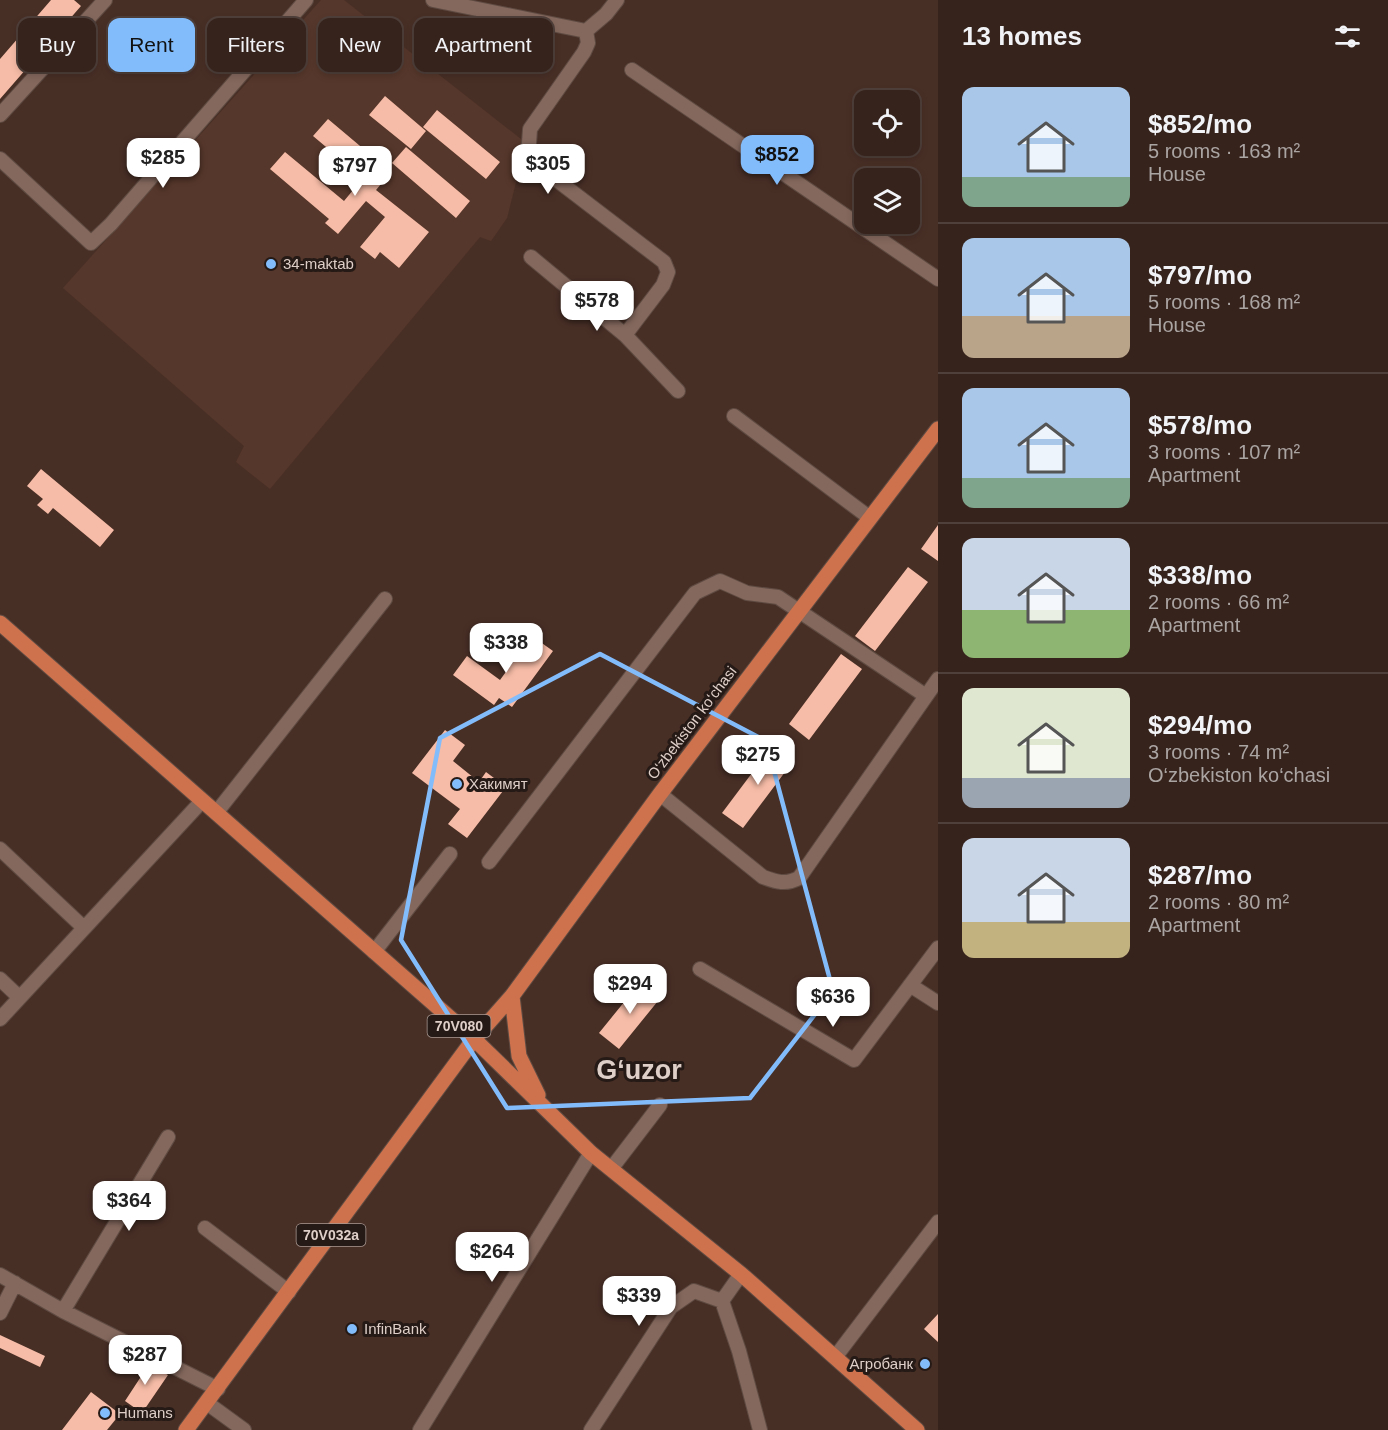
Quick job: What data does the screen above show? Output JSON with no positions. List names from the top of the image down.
{
  "streets": {
    "main road": ["O‘zbekiston ko‘chasi", "70V080", "70V032a"]
  },
  "crossings": [
    ["O‘zbekiston ko‘chasi", "70V080"],
    ["O‘zbekiston ko‘chasi", "70V032a"],
    ["70V080", "70V032a"]
  ],
  "districts": ["Gʻuzor"],
  "places": [
    "34-maktab",
    "Хакимят",
    "InfinBank",
    "Агробанк",
    "Humans"
  ],
  "page": {
    "heading": "13 homes",
    "chip": [
      "Buy",
      "Rent",
      "Filters",
      "New",
      "Apartment"
    ],
    "list": [
      {
        "name": "$852/mo",
        "note": "5 rooms · 163 m² · House"
      },
      {
        "name": "$797/mo",
        "note": "5 rooms · 168 m² · House"
      },
      {
        "name": "$578/mo",
        "note": "3 rooms · 107 m² · Apartment"
      },
      {
        "name": "$338/mo",
        "note": "2 rooms · 66 m² · Apartment"
      },
      {
        "name": "$294/mo",
        "note": "3 rooms · 74 m² · O‘zbekiston ko‘chasi"
      },
      {
        "name": "$287/mo",
        "note": "2 rooms · 80 m² · Apartment"
      }
    ],
    "price": [
      "$852",
      "$285",
      "$305",
      "$797",
      "$578",
      "$338",
      "$275",
      "$294",
      "$636",
      "$364",
      "$264",
      "$339",
      "$287"
    ]
  }
}
